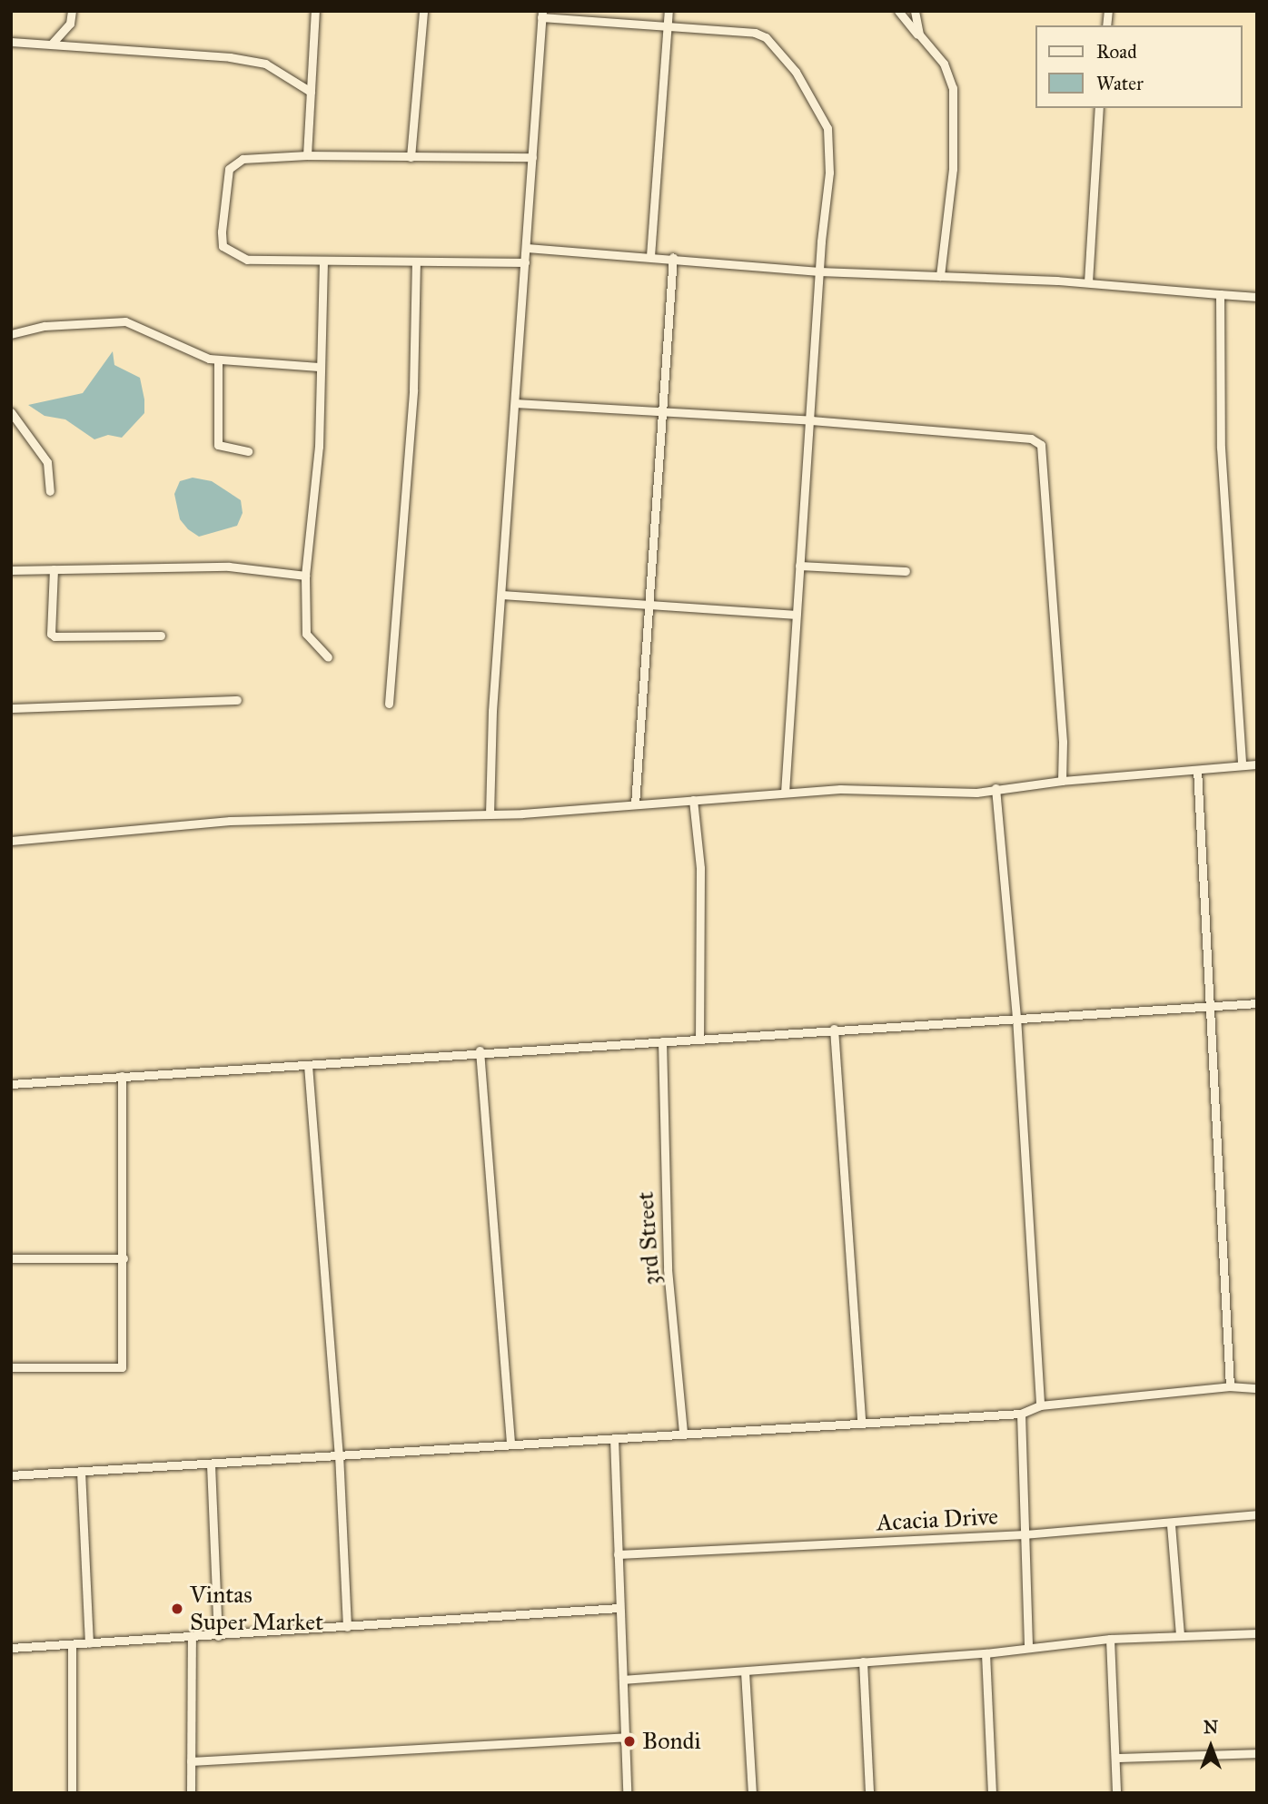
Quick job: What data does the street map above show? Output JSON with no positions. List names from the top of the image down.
{
  "streets": {
    "street": ["3rd Street", "Acacia Drive"]
  },
  "places": ["Vintas Super Market", "Bondi"],
  "legend": ["Road", "Water"],
  "north": "top"
}
